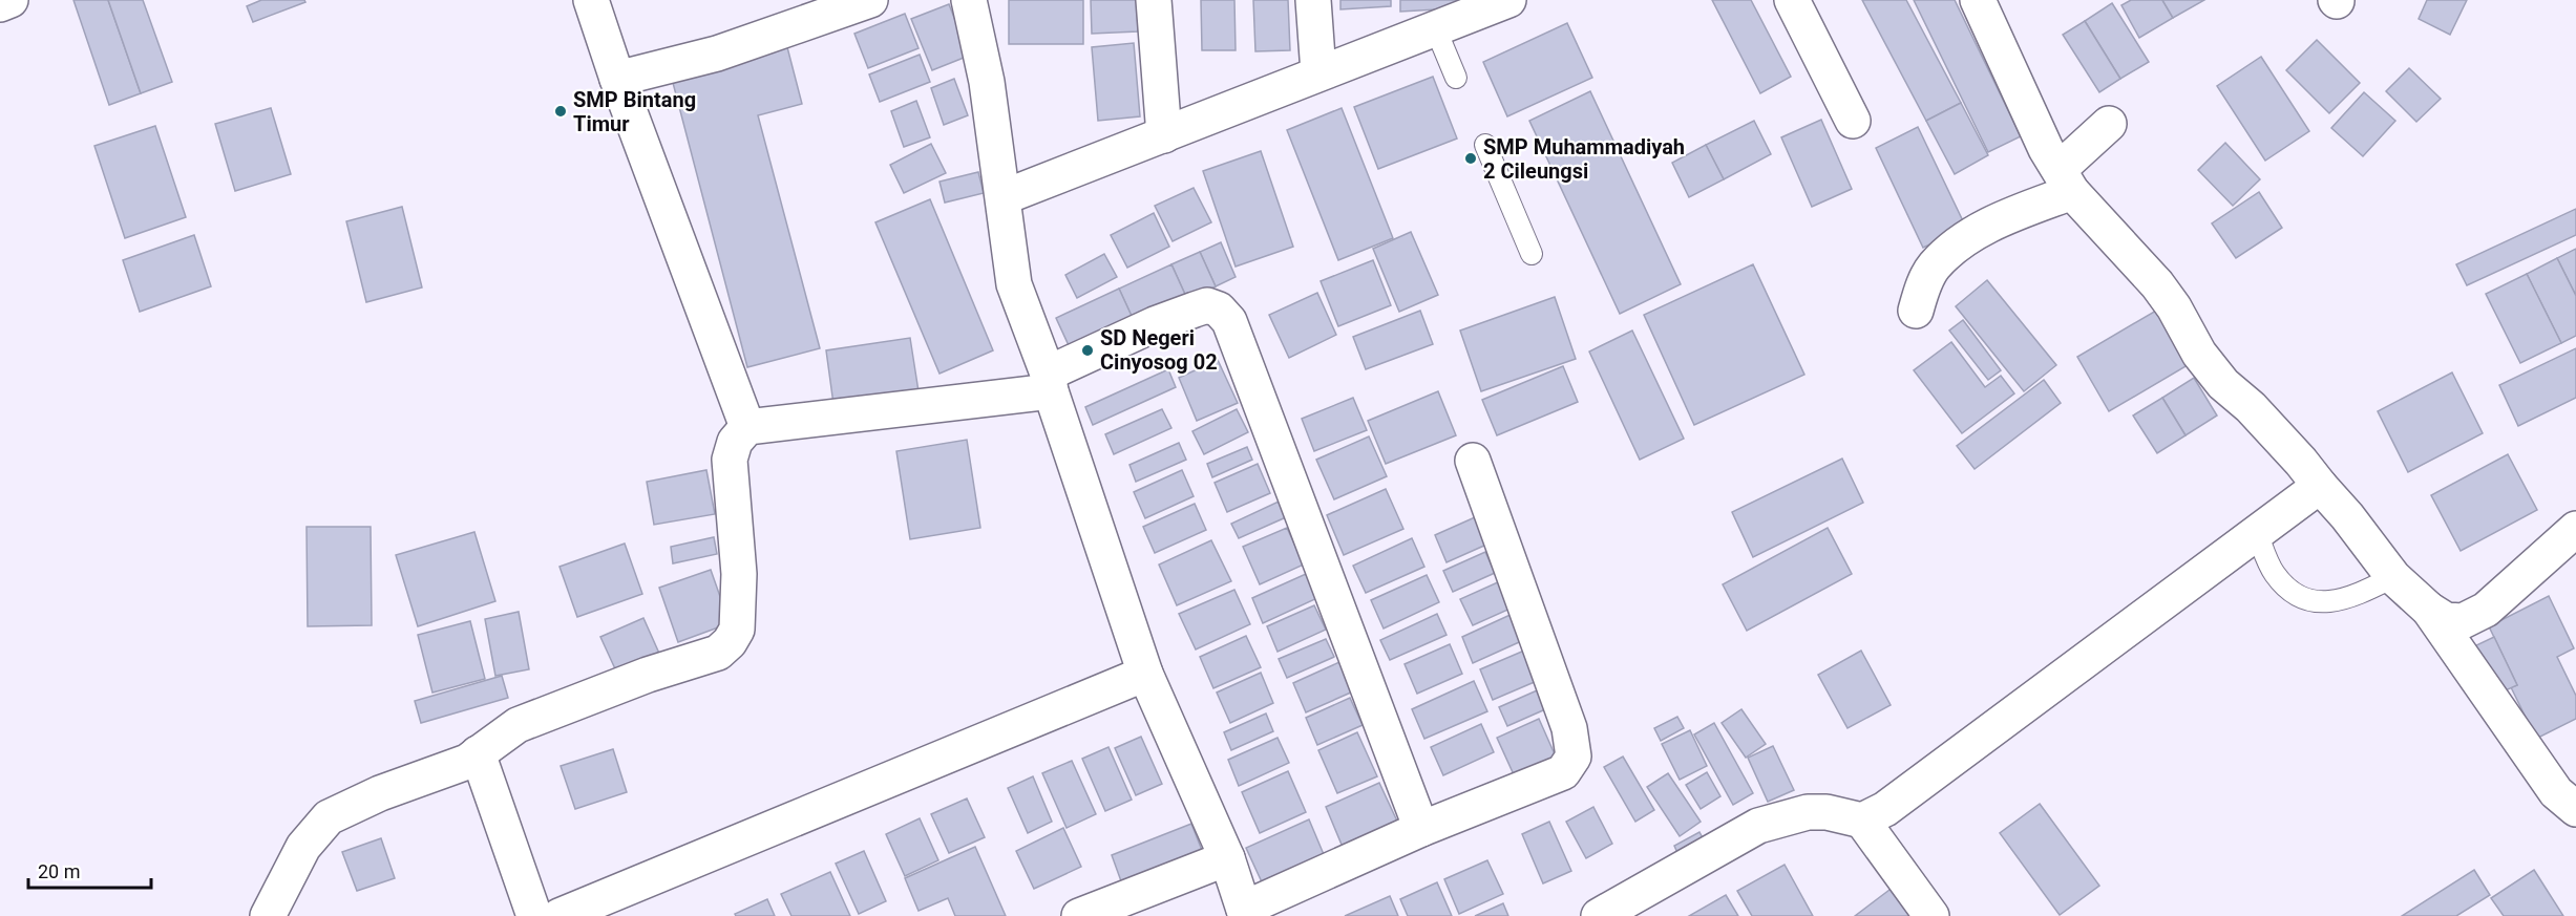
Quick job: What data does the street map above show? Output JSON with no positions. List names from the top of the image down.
{
  "places": ["SMP Bintang Timur", "SMP Muhammadiyah 2 Cileungsi", "SD Negeri Cinyosog 02"],
  "scale_bar": "20 m"
}
